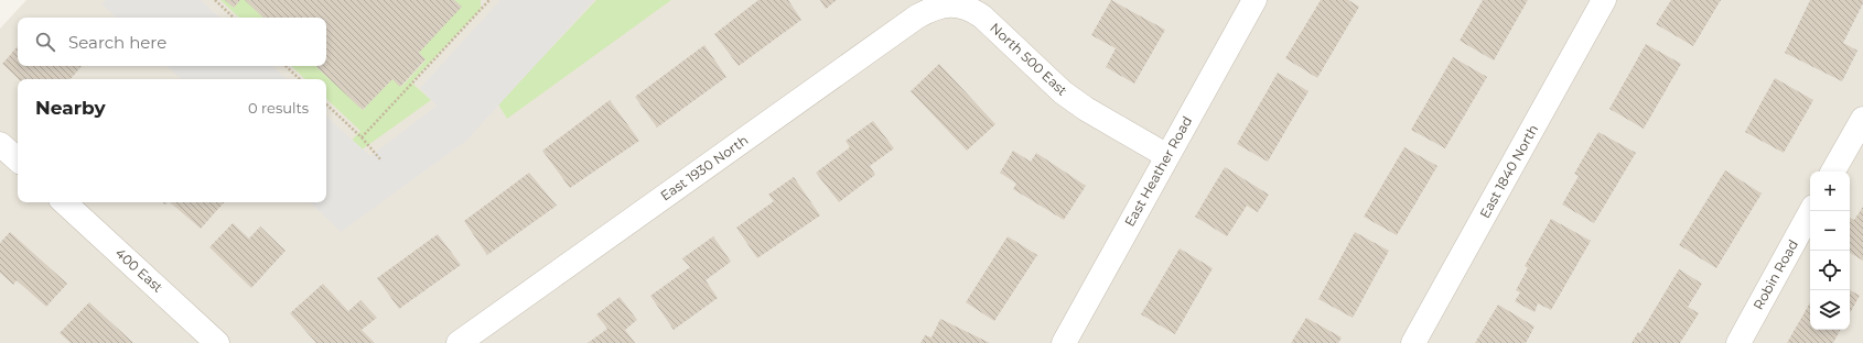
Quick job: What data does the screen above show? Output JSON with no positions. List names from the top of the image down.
{
  "streets": {
    "street": [
      "North 500 East",
      "East 1930 North",
      "East Heather Road",
      "East 1840 North",
      "400 East",
      "Robin Road"
    ]
  },
  "crossings": [
    ["North 500 East", "East 1930 North"],
    ["North 500 East", "East Heather Road"]
  ],
  "page": {
    "search": "Search here",
    "heading": ["Nearby", "0 results"],
    "map_buttons": ["+", "−"]
  }
}
